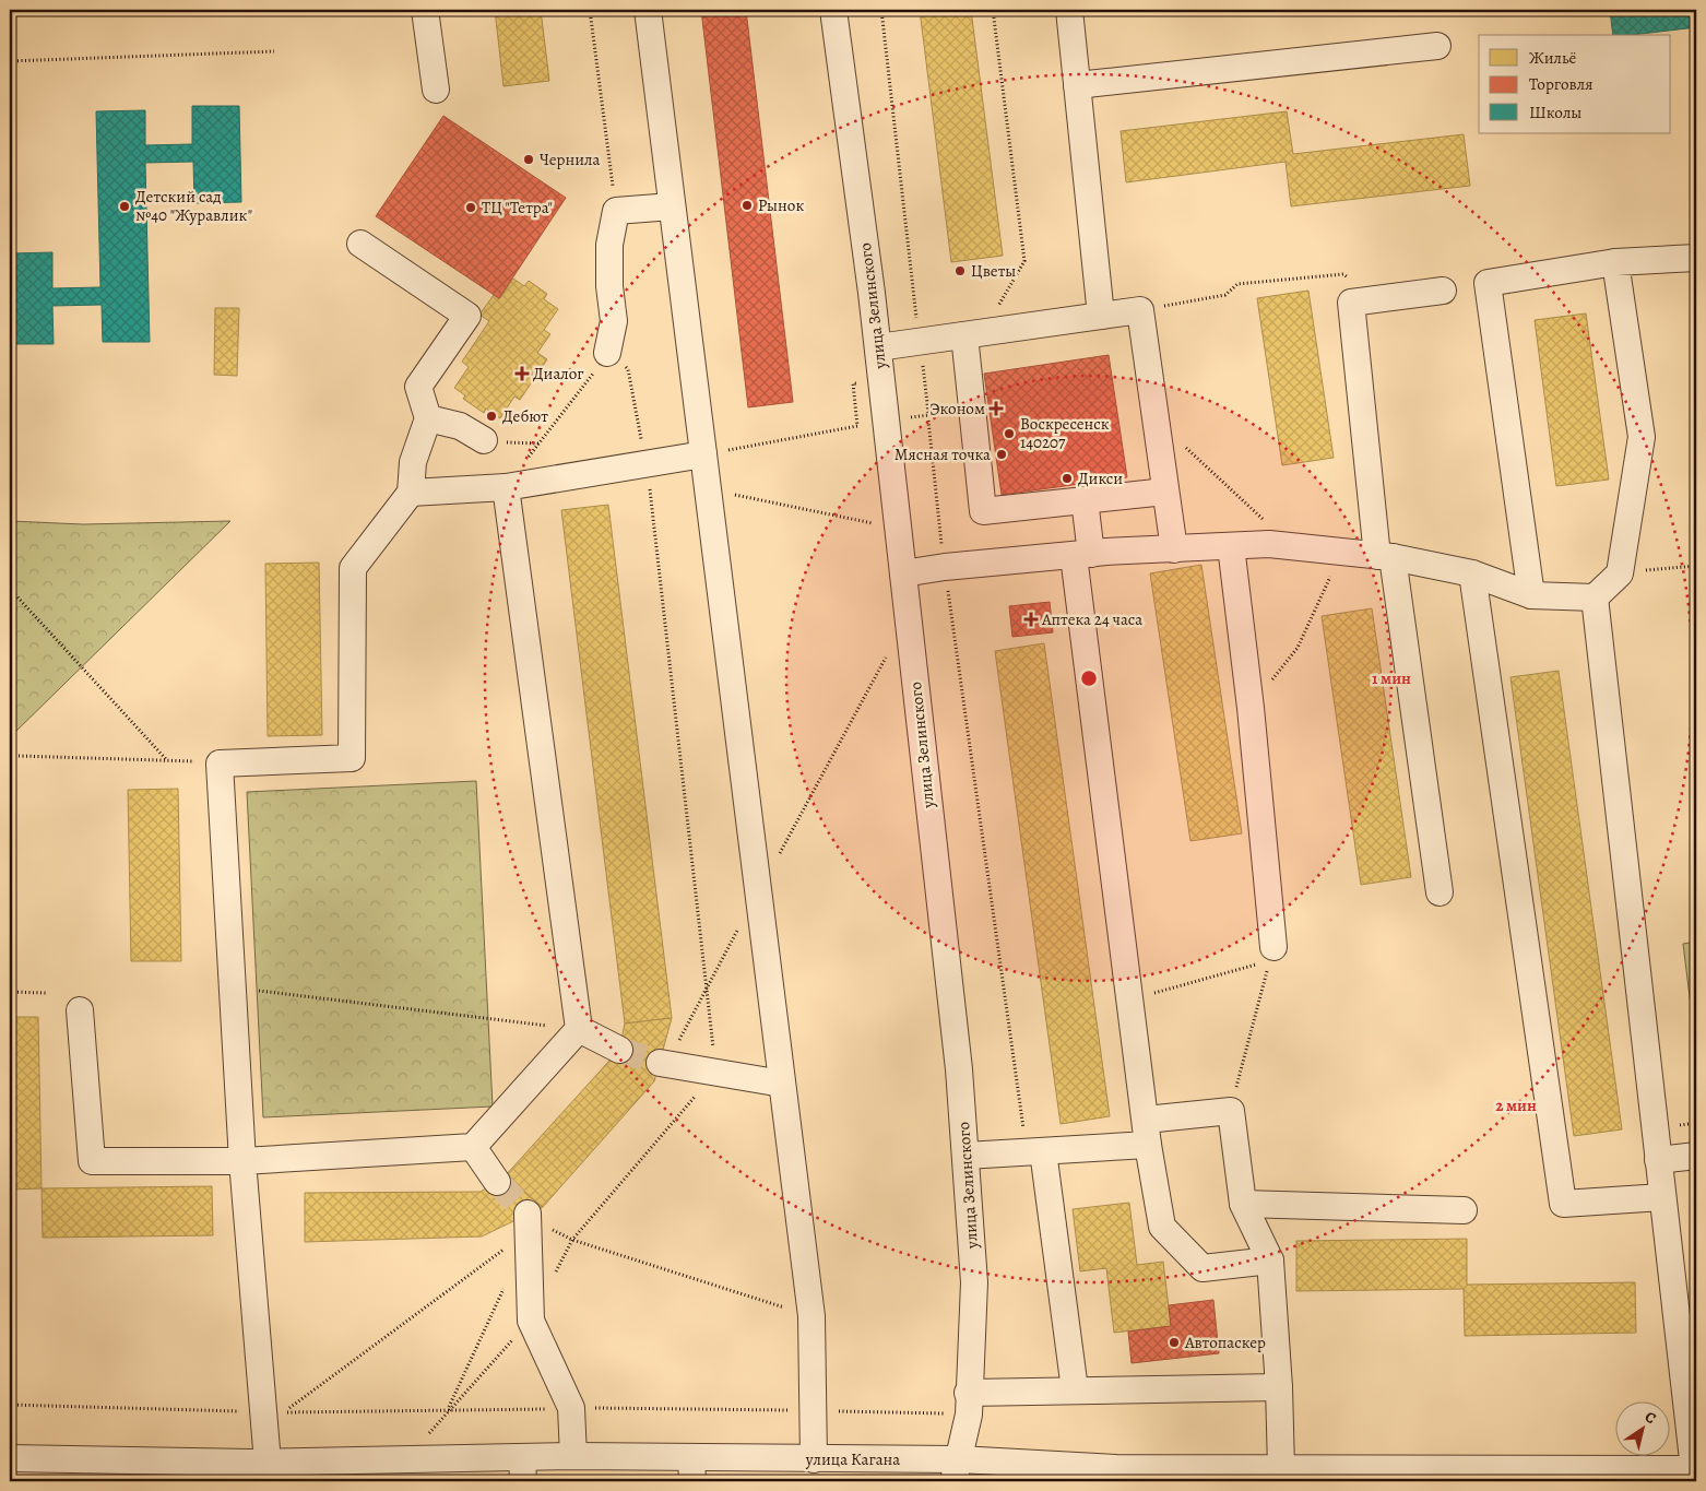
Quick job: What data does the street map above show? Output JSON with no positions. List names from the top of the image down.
{
  "streets": {
    "street": ["улица Зелинского", "улица Кагана"]
  },
  "crossings": [
    ["улица Зелинского", "улица Кагана"]
  ],
  "places": {
    "other": [
      "Чернила",
      "Рынок",
      "Детский сад №40 \"Журавлик\"",
      "ТЦ \"Тетра\"",
      "Цветы",
      "Дебют",
      "Воскресенск 140207",
      "Мясная точка",
      "Дикси",
      "Автопаскер"
    ],
    "health": ["Диалог", "Эконом", "Аптека 24 часа"]
  },
  "legend": ["Жильё", "Торговля", "Школы"],
  "north": "top right",
  "rings": ["1 мин", "2 мин"]
}
